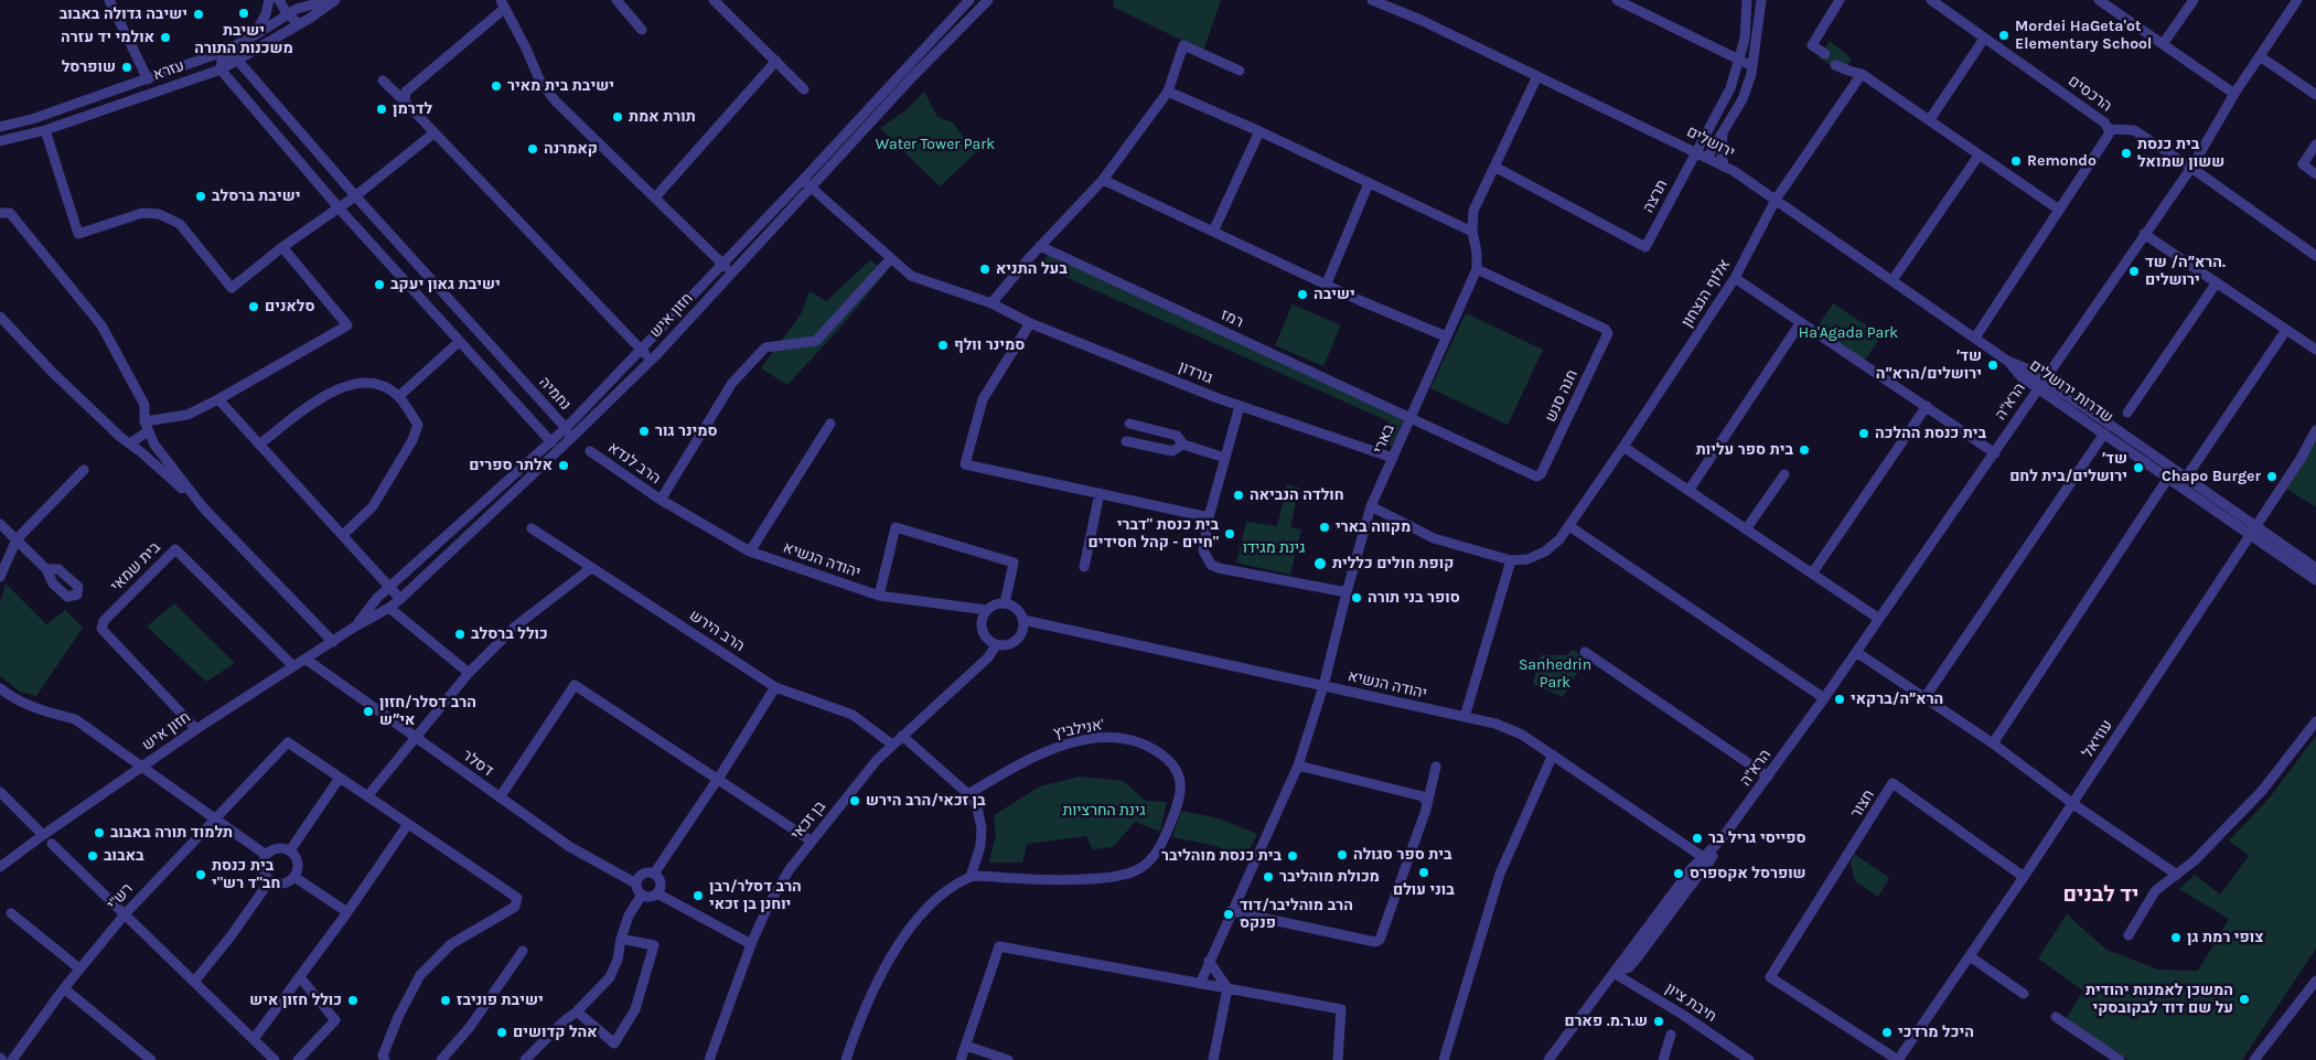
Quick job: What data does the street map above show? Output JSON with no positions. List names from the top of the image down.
{
  "streets": {
    "street": [
      "עזרא",
      "הרכסים",
      "ירושלים",
      "תרצה",
      "אלוף הנצחון",
      "חזון איש",
      "רמז",
      "גורדון",
      "שדרות ירושלים",
      "נחמיה",
      "חנה סנש",
      "הרא\"ה",
      "בארי",
      "הרב לנדא",
      "יהודה הנשיא",
      "בית שמאי",
      "הרב הירש",
      "אנילביץ'",
      "עוזיאל",
      "דסלר",
      "חצור",
      "בן זכאי",
      "רש\"י",
      "חיבת ציון"
    ]
  },
  "crossings": [
    ["עזרא", "נחמיה"],
    ["הרכסים", "הרא\"ה"],
    ["ירושלים", "תרצה"],
    ["ירושלים", "אלוף הנצחון"],
    ["ירושלים", "שדרות ירושלים"],
    ["תרצה", "בארי"],
    ["חזון איש", "גורדון"],
    ["חזון איש", "נחמיה"],
    ["חזון איש", "בית שמאי"],
    ["חזון איש", "דסלר"],
    ["רמז", "חנה סנש"],
    ["רמז", "בארי"],
    ["גורדון", "בארי"],
    ["שדרות ירושלים", "הרא\"ה"],
    ["שדרות ירושלים", "עוזיאל"],
    ["חנה סנש", "בארי"],
    ["הרא\"ה", "יהודה הנשיא"],
    ["הרא\"ה", "חיבת ציון"],
    ["בארי", "יהודה הנשיא"],
    ["הרב לנדא", "יהודה הנשיא"],
    ["יהודה הנשיא", "בן זכאי"],
    ["הרב הירש", "בן זכאי"],
    ["עוזיאל", "חצור"]
  ],
  "districts": ["יד לבנים"],
  "parks": [
    "Water Tower Park",
    "Ha'Agada Park",
    "גינת מגידו",
    "Sanhedrin Park",
    "גינת החרציות"
  ],
  "places": [
    "ישיבת משכנות התורה",
    "ישיבה גדולה באבוב",
    "Mordei HaGeta'ot Elementary School",
    "אולמי יד עזרה",
    "שופרסל",
    "ישיבת בית מאיר",
    "לדרמן",
    "תורת אמת",
    "קאמרנה",
    "בית כנסת ששון שמואל",
    "Remondo",
    "ישיבת ברסלב",
    "בעל התניא",
    "הרא״ה/ שד. ירושלים",
    "ישיבת גאון יעקב",
    "ישיבה",
    "סלאנים",
    "סמינר וולף",
    "שד׳ ירושלים/הרא״ה",
    "סמינר גור",
    "בית כנסת ההלכה",
    "בית ספר עליות",
    "אלתר ספרים",
    "שד׳ ירושלים/בית לחם",
    "Chapo Burger",
    "חולדה הנביאה",
    "מקווה בארי",
    "בית כנסת \"דברי חיים - קהל חסידים\"",
    "קופת חולים כללית",
    "סופר בני תורה",
    "כולל ברסלב",
    "הרא״ה/ברקאי",
    "הרב דסלר/חזון אי״ש",
    "בן זכאי/הרב הירש",
    "תלמוד תורה באבוב",
    "ספייסי גריל בר",
    "בית ספר סגולה",
    "באבוב",
    "בית כנסת מוהליבר",
    "בוני עולם",
    "שופרסל אקספרס",
    "בית כנסת חב\"ד רש\"י",
    "מכולת מוהליבר",
    "הרב דסלר/רבן יוחנן בן זכאי",
    "הרב מוהליבר/דוד פנקס",
    "צופי רמת גן",
    "המשכן לאמנות יהודית על שם דוד לבקובסקי",
    "כולל חזון איש",
    "ישיבת פוניבז",
    "ש.ר.מ. פארם",
    "אהל קדושים",
    "היכל מרדכי"
  ]
}
